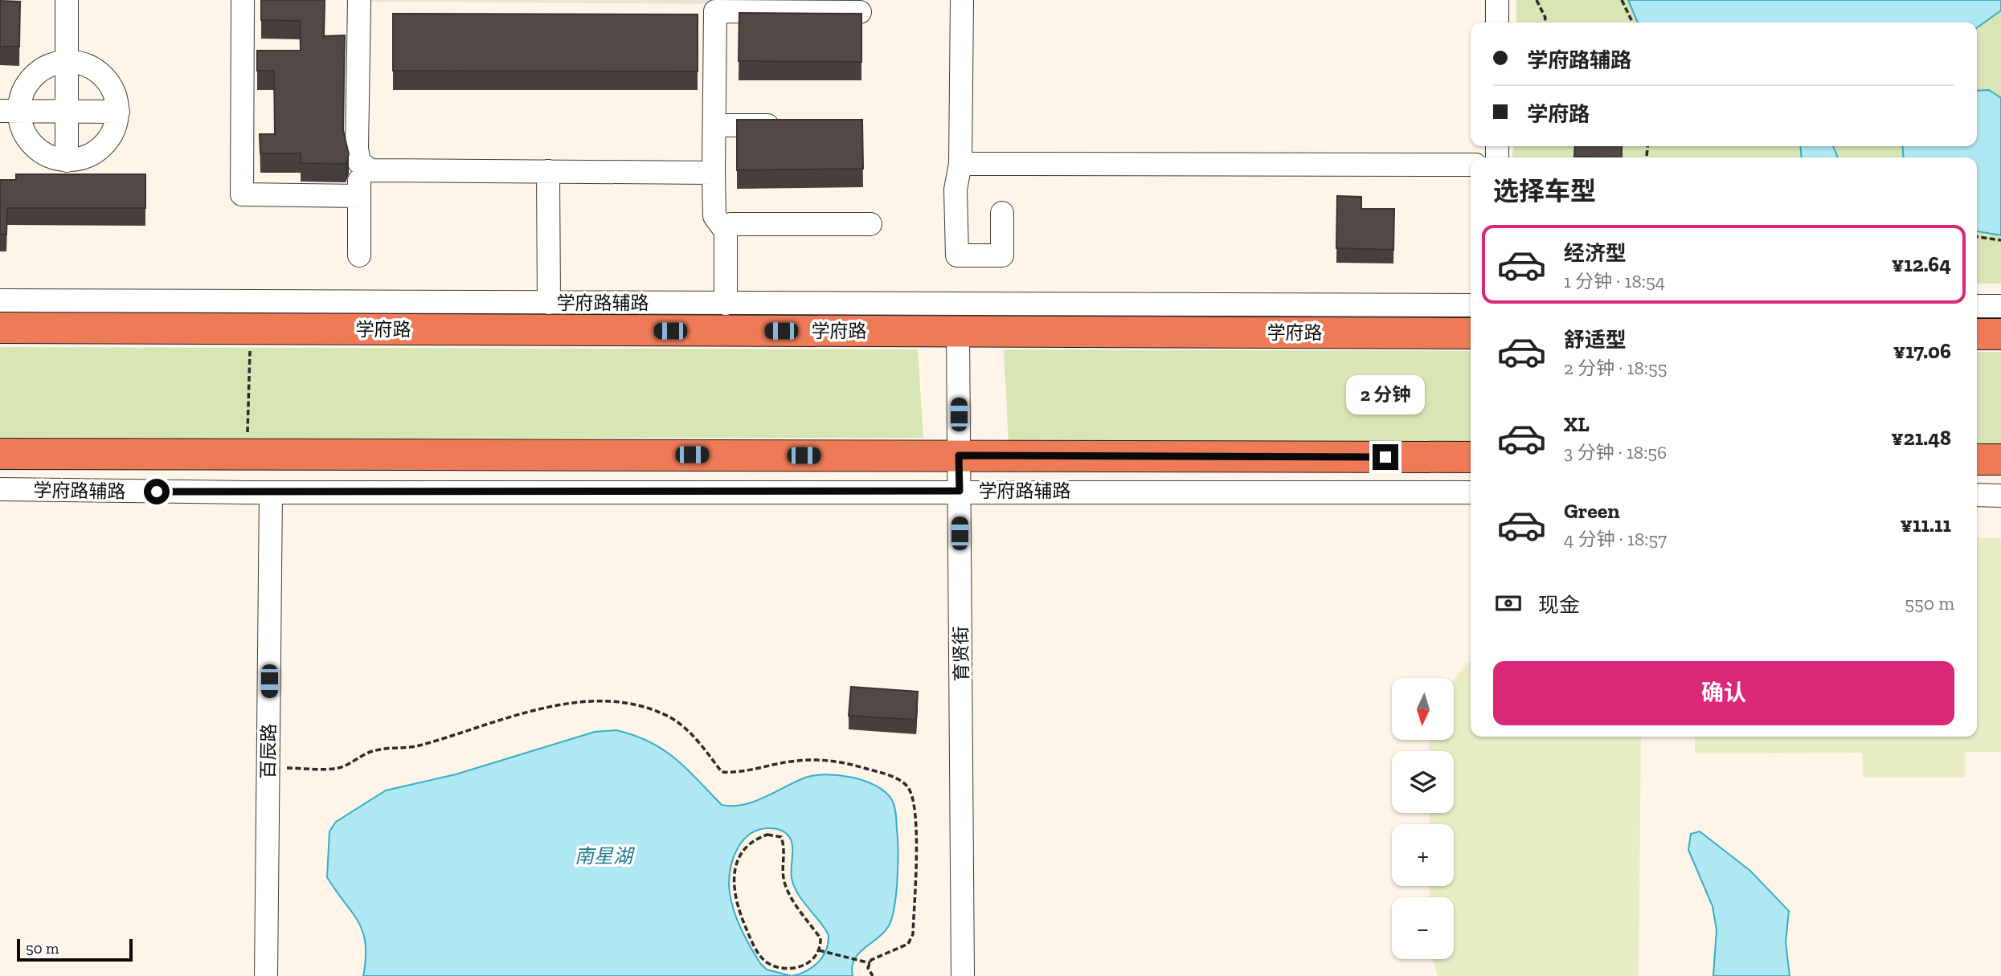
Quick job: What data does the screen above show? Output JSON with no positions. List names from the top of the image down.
{
  "streets": {
    "highway": ["学府路"],
    "street": ["学府路辅路", "育贤街", "百辰路"]
  },
  "crossings": [
    ["学府路辅路", "育贤街"],
    ["学府路辅路", "百辰路"],
    ["学府路", "育贤街"]
  ],
  "water": ["南星湖"],
  "scale_bar": "50 m",
  "north": "bottom",
  "page": {
    "banner": ["学府路辅路", "学府路"],
    "heading": "选择车型",
    "list": [
      {
        "name": "经济型",
        "note": "1 分钟 · 18:54",
        "value": "¥12.64"
      },
      {
        "name": "舒适型",
        "note": "2 分钟 · 18:55",
        "value": "¥17.06"
      },
      {
        "name": "XL",
        "note": "3 分钟 · 18:56",
        "value": "¥21.48"
      },
      {
        "name": "Green",
        "note": "4 分钟 · 18:57",
        "value": "¥11.11"
      }
    ],
    "bubble": "2 分钟",
    "pay": ["现金", "550 m"],
    "buttons": "确认",
    "map_buttons": ["+", "−"],
    "scale": "50 m"
  }
}
